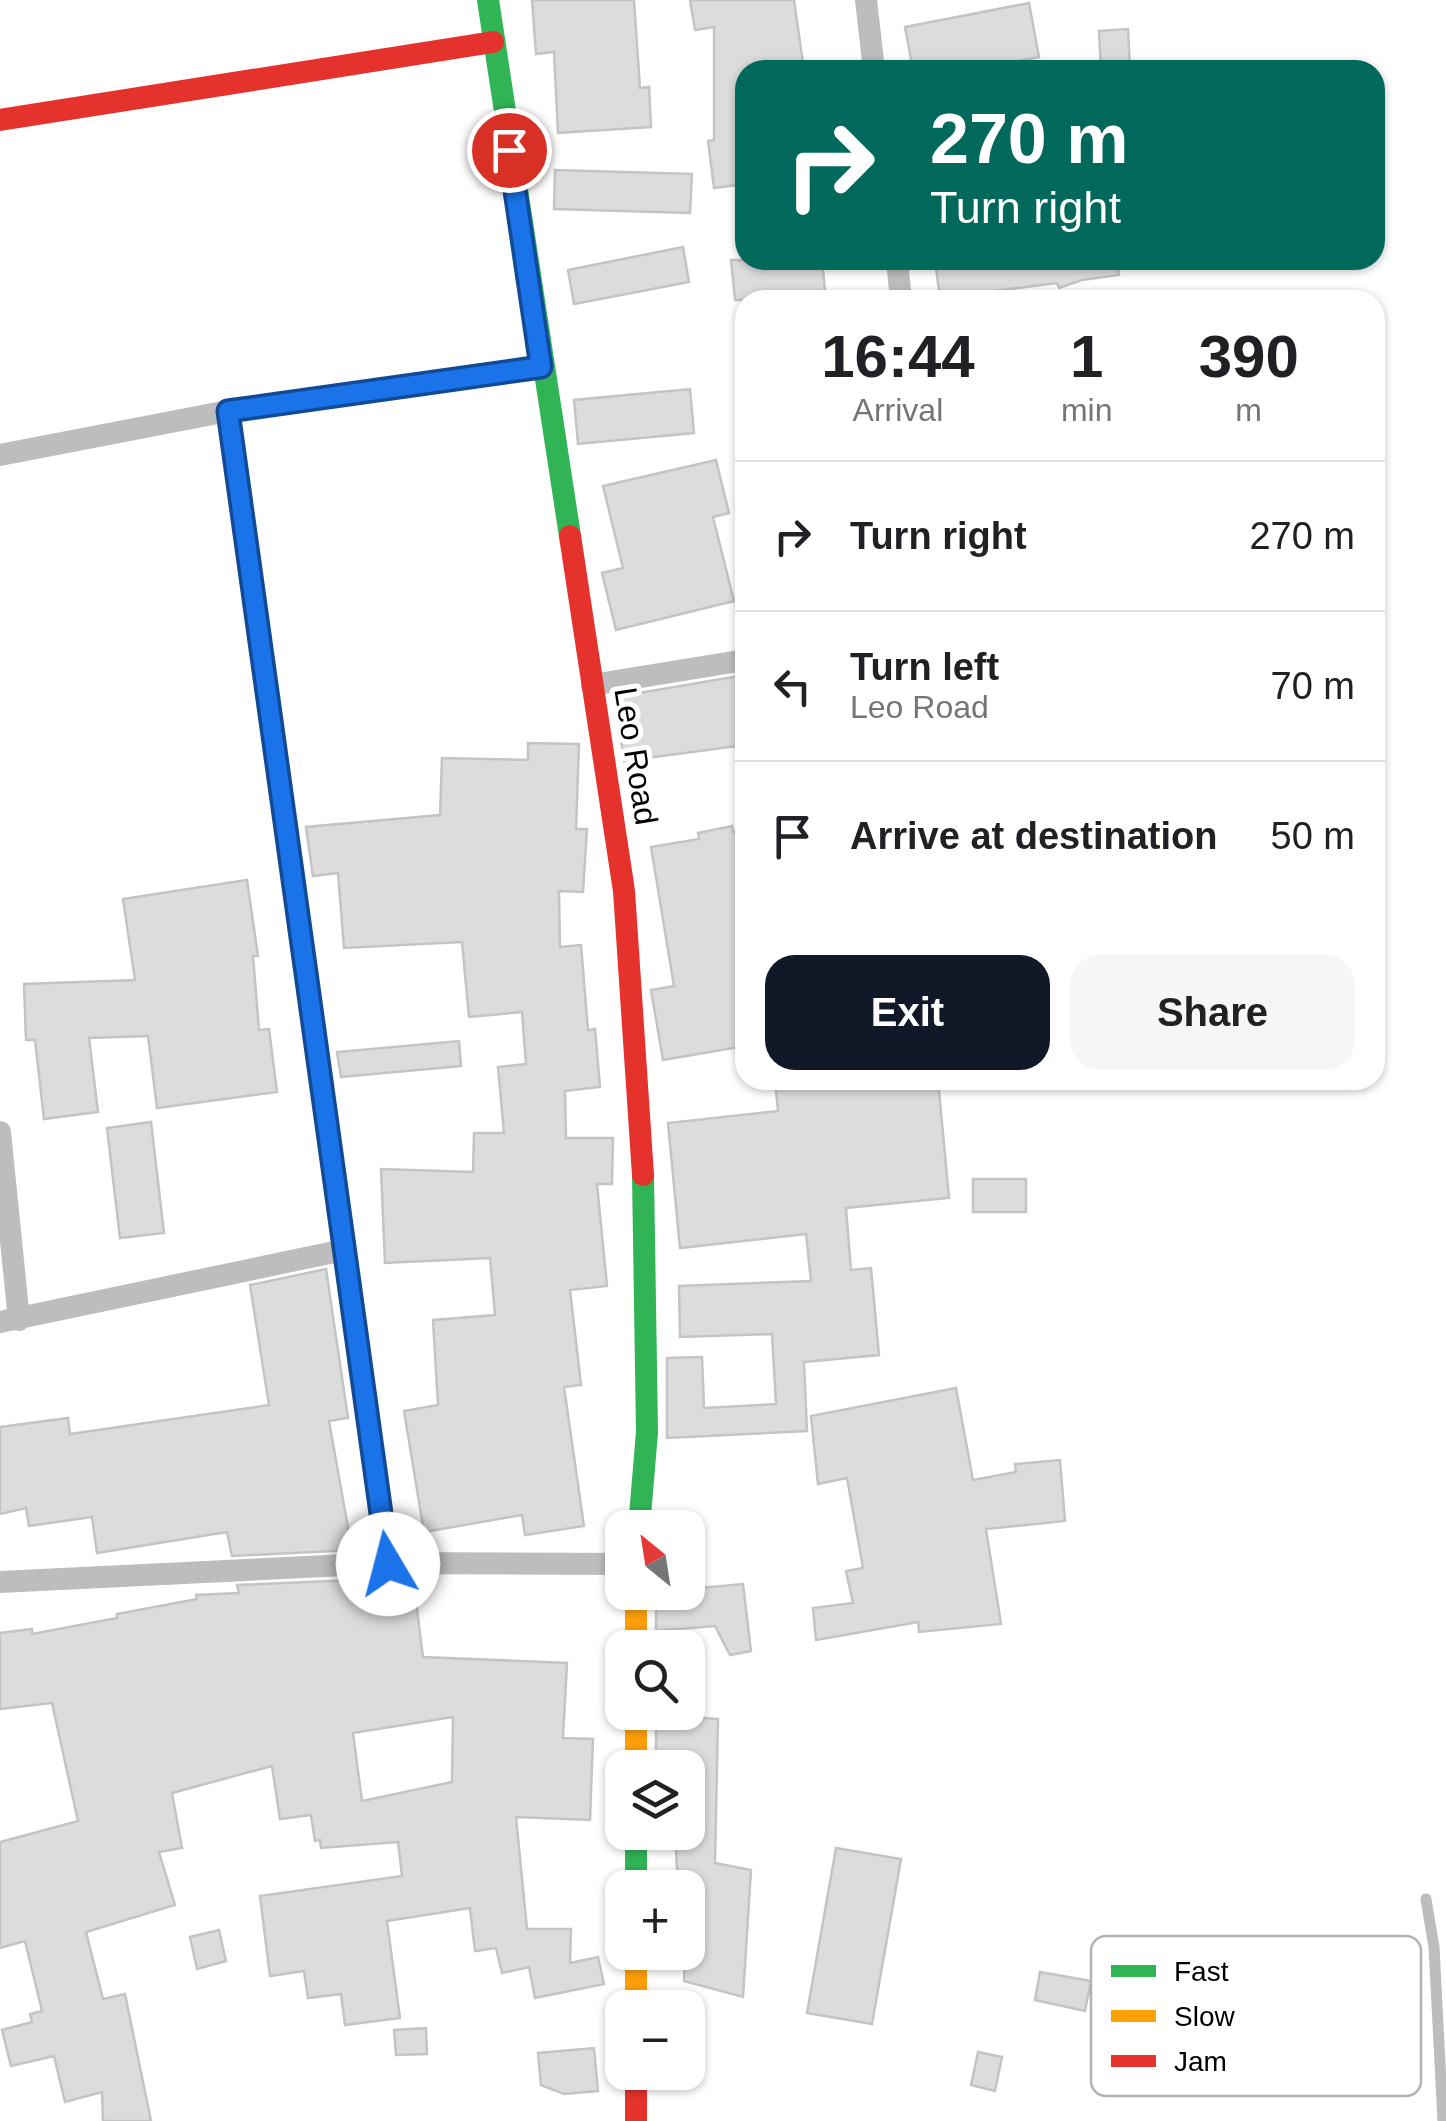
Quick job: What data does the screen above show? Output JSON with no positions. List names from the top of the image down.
{
  "streets": {
    "street": ["Leo Road"]
  },
  "legend": ["Fast", "Slow", "Jam"],
  "north": "top left",
  "page": {
    "turn": ["270 m", "Turn right"],
    "eta": [
      "16:44",
      "Arrival",
      "1",
      "min",
      "390",
      "m"
    ],
    "list": [
      {
        "name": "Turn right",
        "value": "270 m"
      },
      {
        "name": "Turn left",
        "note": "Leo Road",
        "value": "70 m"
      },
      {
        "name": "Arrive at destination",
        "value": "50 m"
      }
    ],
    "buttons": ["Exit", "Share"],
    "map_buttons": ["+", "−"]
  }
}
